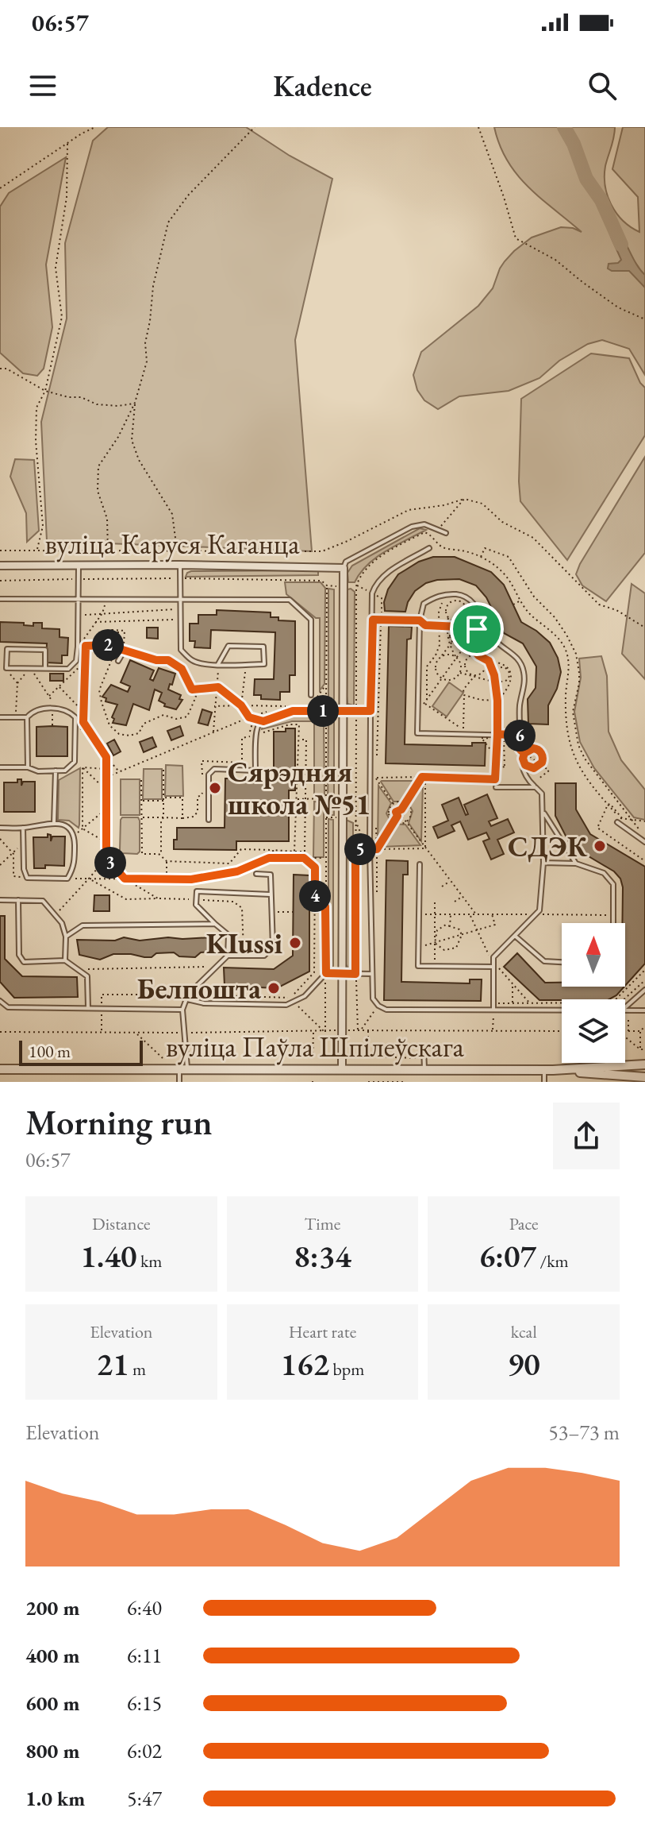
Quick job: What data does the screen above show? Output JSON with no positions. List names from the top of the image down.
{
  "streets": {
    "street": ["вуліца Каруся Каганца", "вуліца Паўла Шпілеўскага"]
  },
  "places": [
    "Сярэдняя школа №51",
    "СДЭК",
    "KIussi",
    "Белпошта"
  ],
  "scale_bar": "100 m",
  "north": "top",
  "page": {
    "status": "06:57",
    "header": "Kadence",
    "pins": [
      "2",
      "1",
      "6",
      "5",
      "3",
      "4"
    ],
    "scale": "100 m",
    "heading": ["Morning run", "06:57"],
    "stats": [
      ["Distance", "1.40 km"],
      ["Time", "8:34"],
      ["Pace", "6:07 /km"],
      ["Elevation", "21 m"],
      ["Heart rate", "162 bpm"],
      ["kcal", "90"]
    ],
    "chart": ["Elevation", "53–73 m"],
    "list": [
      {
        "name": "200 m",
        "note": "6:40"
      },
      {
        "name": "400 m",
        "note": "6:11"
      },
      {
        "name": "600 m",
        "note": "6:15"
      },
      {
        "name": "800 m",
        "note": "6:02"
      },
      {
        "name": "1.0 km",
        "note": "5:47"
      }
    ]
  }
}
